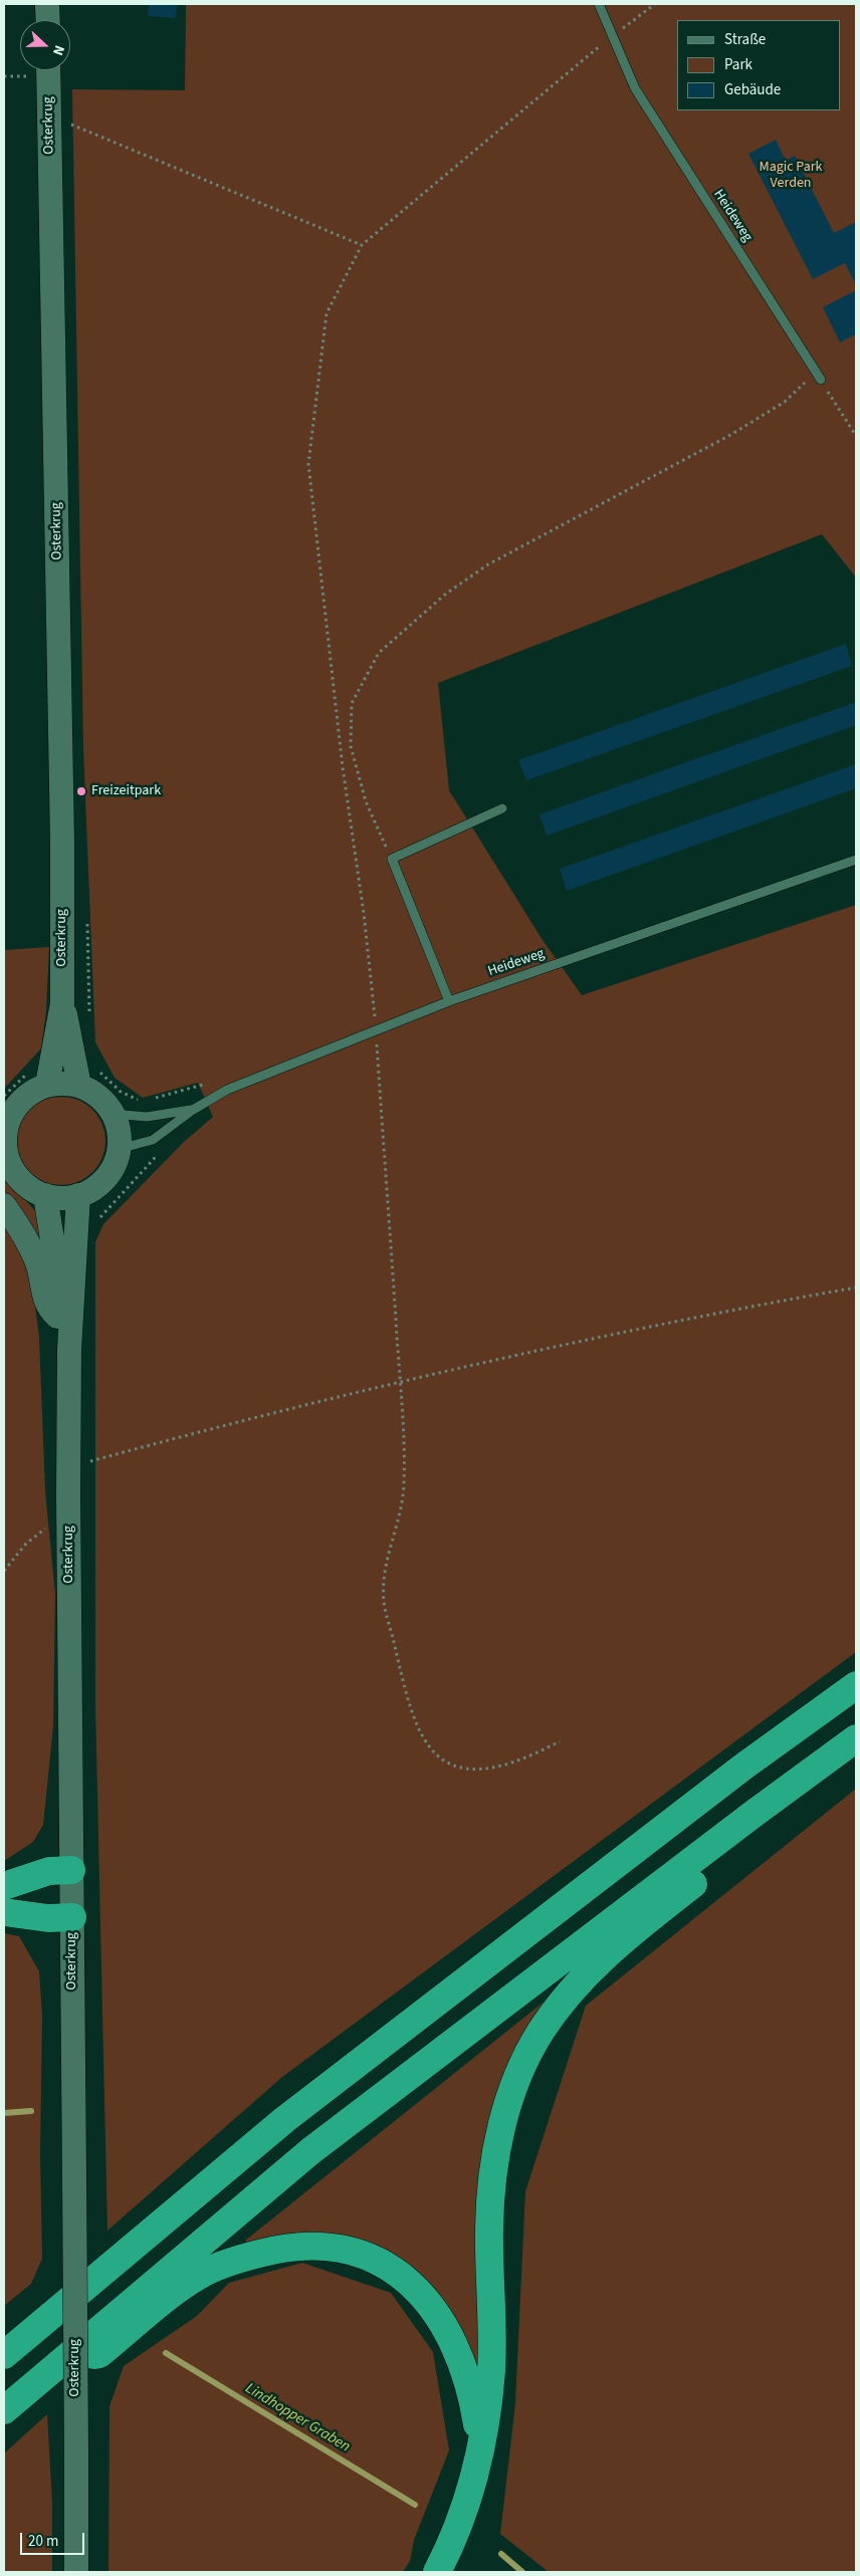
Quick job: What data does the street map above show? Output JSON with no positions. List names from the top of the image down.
{
  "streets": {
    "main road": ["Osterkrug"],
    "lane": ["Heideweg"]
  },
  "crossings": [
    ["Osterkrug", "Heideweg"]
  ],
  "water": ["Lindhopper Graben"],
  "parks": ["Magic Park Verden"],
  "places": ["Freizeitpark"],
  "legend": ["Straße", "Park", "Gebäude"],
  "scale_bar": "20 m",
  "north": "right"
}
